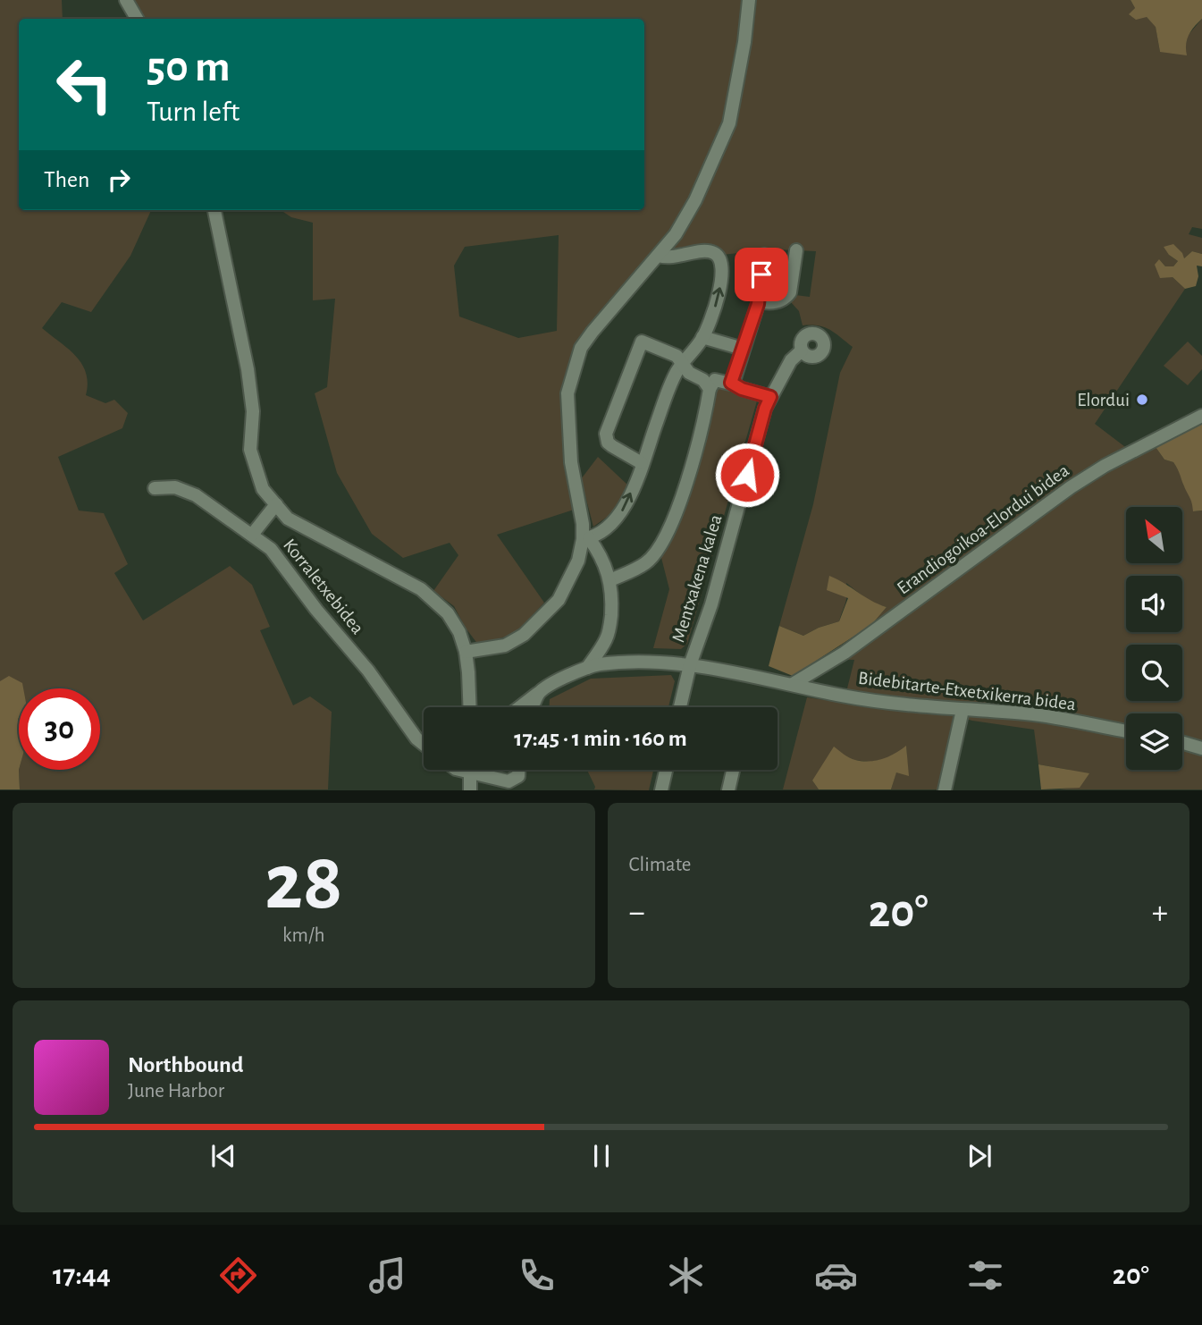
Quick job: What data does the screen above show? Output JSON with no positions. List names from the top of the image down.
{
  "streets": {
    "street": [
      "Erandiogoikoa-Elordui bidea",
      "Mentxakena kalea",
      "Korraletxebidea",
      "Bidebitarte-Etxetxikerra bidea"
    ]
  },
  "crossings": [
    ["Erandiogoikoa-Elordui bidea", "Bidebitarte-Etxetxikerra bidea"],
    ["Mentxakena kalea", "Bidebitarte-Etxetxikerra bidea"]
  ],
  "places": ["Elordui"],
  "north": "top left",
  "page": {
    "turn": ["50 m", "Turn left"],
    "then": "Then",
    "limit": "30",
    "trip": "17:45 · 1 min · 160 m",
    "tile": [
      ["28", "km/h"],
      "Climate"
    ],
    "heat": ["−", "20°", "+"],
    "song": ["Northbound", "June Harbor"],
    "tabs": ["17:44", "20°"]
  }
}
